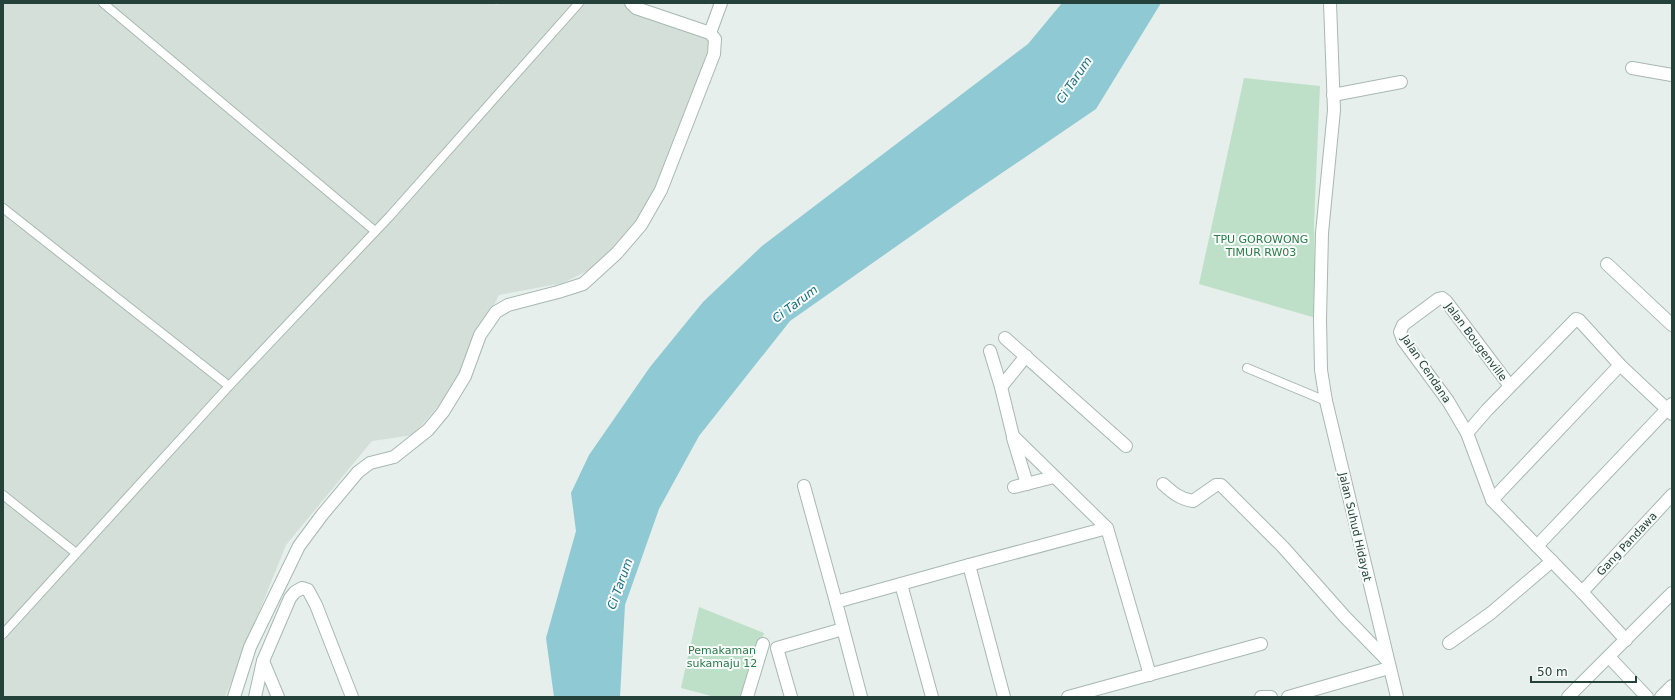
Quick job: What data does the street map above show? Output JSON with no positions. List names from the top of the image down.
{
  "streets": {
    "street": [
      "Jalan Bougenville",
      "Jalan Cendana",
      "Jalan Suhud Hidayat",
      "Gang Pandawa"
    ]
  },
  "crossings": [
    ["Jalan Bougenville", "Jalan Cendana"]
  ],
  "water": ["Ci Tarum"],
  "parks": ["TPU GOROWONG TIMUR RW03", "Pemakaman sukamaju 12"],
  "scale_bar": "50 m"
}
